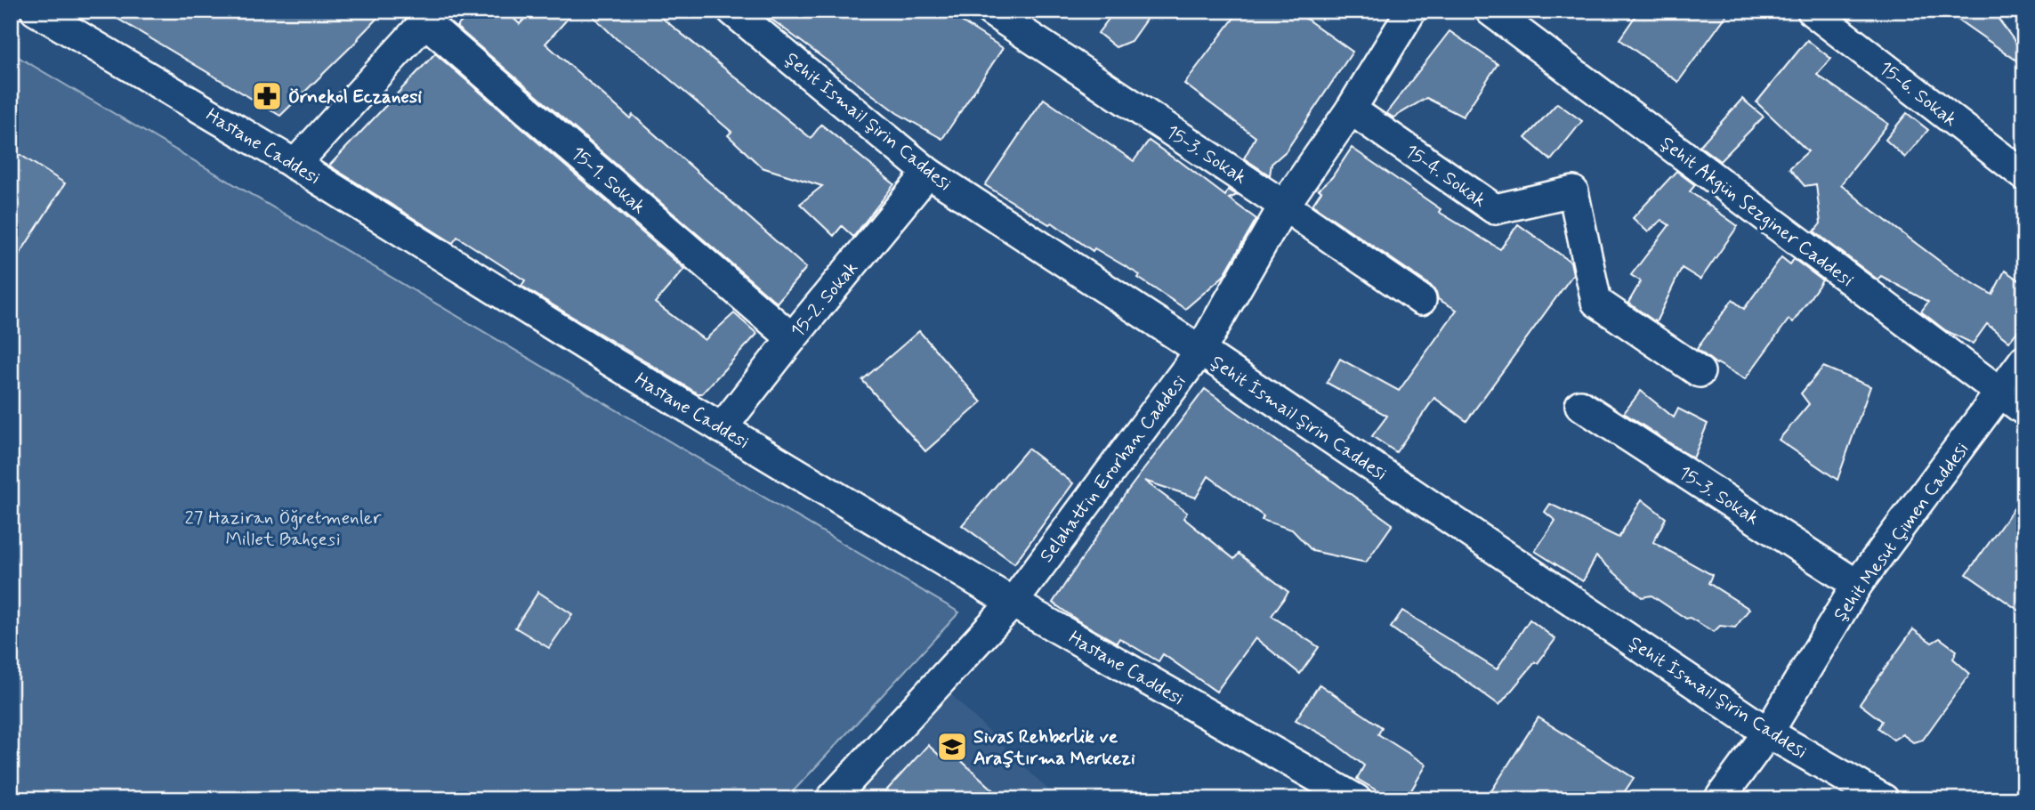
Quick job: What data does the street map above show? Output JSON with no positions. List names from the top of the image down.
{
  "streets": {
    "street": [
      "15-6. Sokak",
      "Şehit İsmail Şirin Caddesi",
      "Hastane Caddesi",
      "15-3. Sokak",
      "15-4. Sokak",
      "15-1. Sokak",
      "Şehit Akgün Sezginer Caddesi",
      "15-2. Sokak",
      "Selahattin Erorhan Caddesi",
      "Şehit Mesut Çimen Caddesi"
    ]
  },
  "crossings": [
    ["Şehit İsmail Şirin Caddesi", "15-2. Sokak"],
    ["Şehit İsmail Şirin Caddesi", "Selahattin Erorhan Caddesi"],
    ["Şehit İsmail Şirin Caddesi", "Şehit Mesut Çimen Caddesi"],
    ["Hastane Caddesi", "15-2. Sokak"],
    ["Hastane Caddesi", "Selahattin Erorhan Caddesi"],
    ["15-3. Sokak", "Selahattin Erorhan Caddesi"],
    ["15-3. Sokak", "Şehit Mesut Çimen Caddesi"],
    ["15-4. Sokak", "Selahattin Erorhan Caddesi"],
    ["15-1. Sokak", "15-2. Sokak"],
    ["Şehit Akgün Sezginer Caddesi", "Şehit Mesut Çimen Caddesi"]
  ],
  "parks": ["27 Haziran Öğretmenler Millet Bahçesi"],
  "places": {
    "pharmacy": ["Örnekol Eczanesi"],
    "school or university": ["Sivas Rehberlik ve Araştırma Merkezi"]
  }
}
